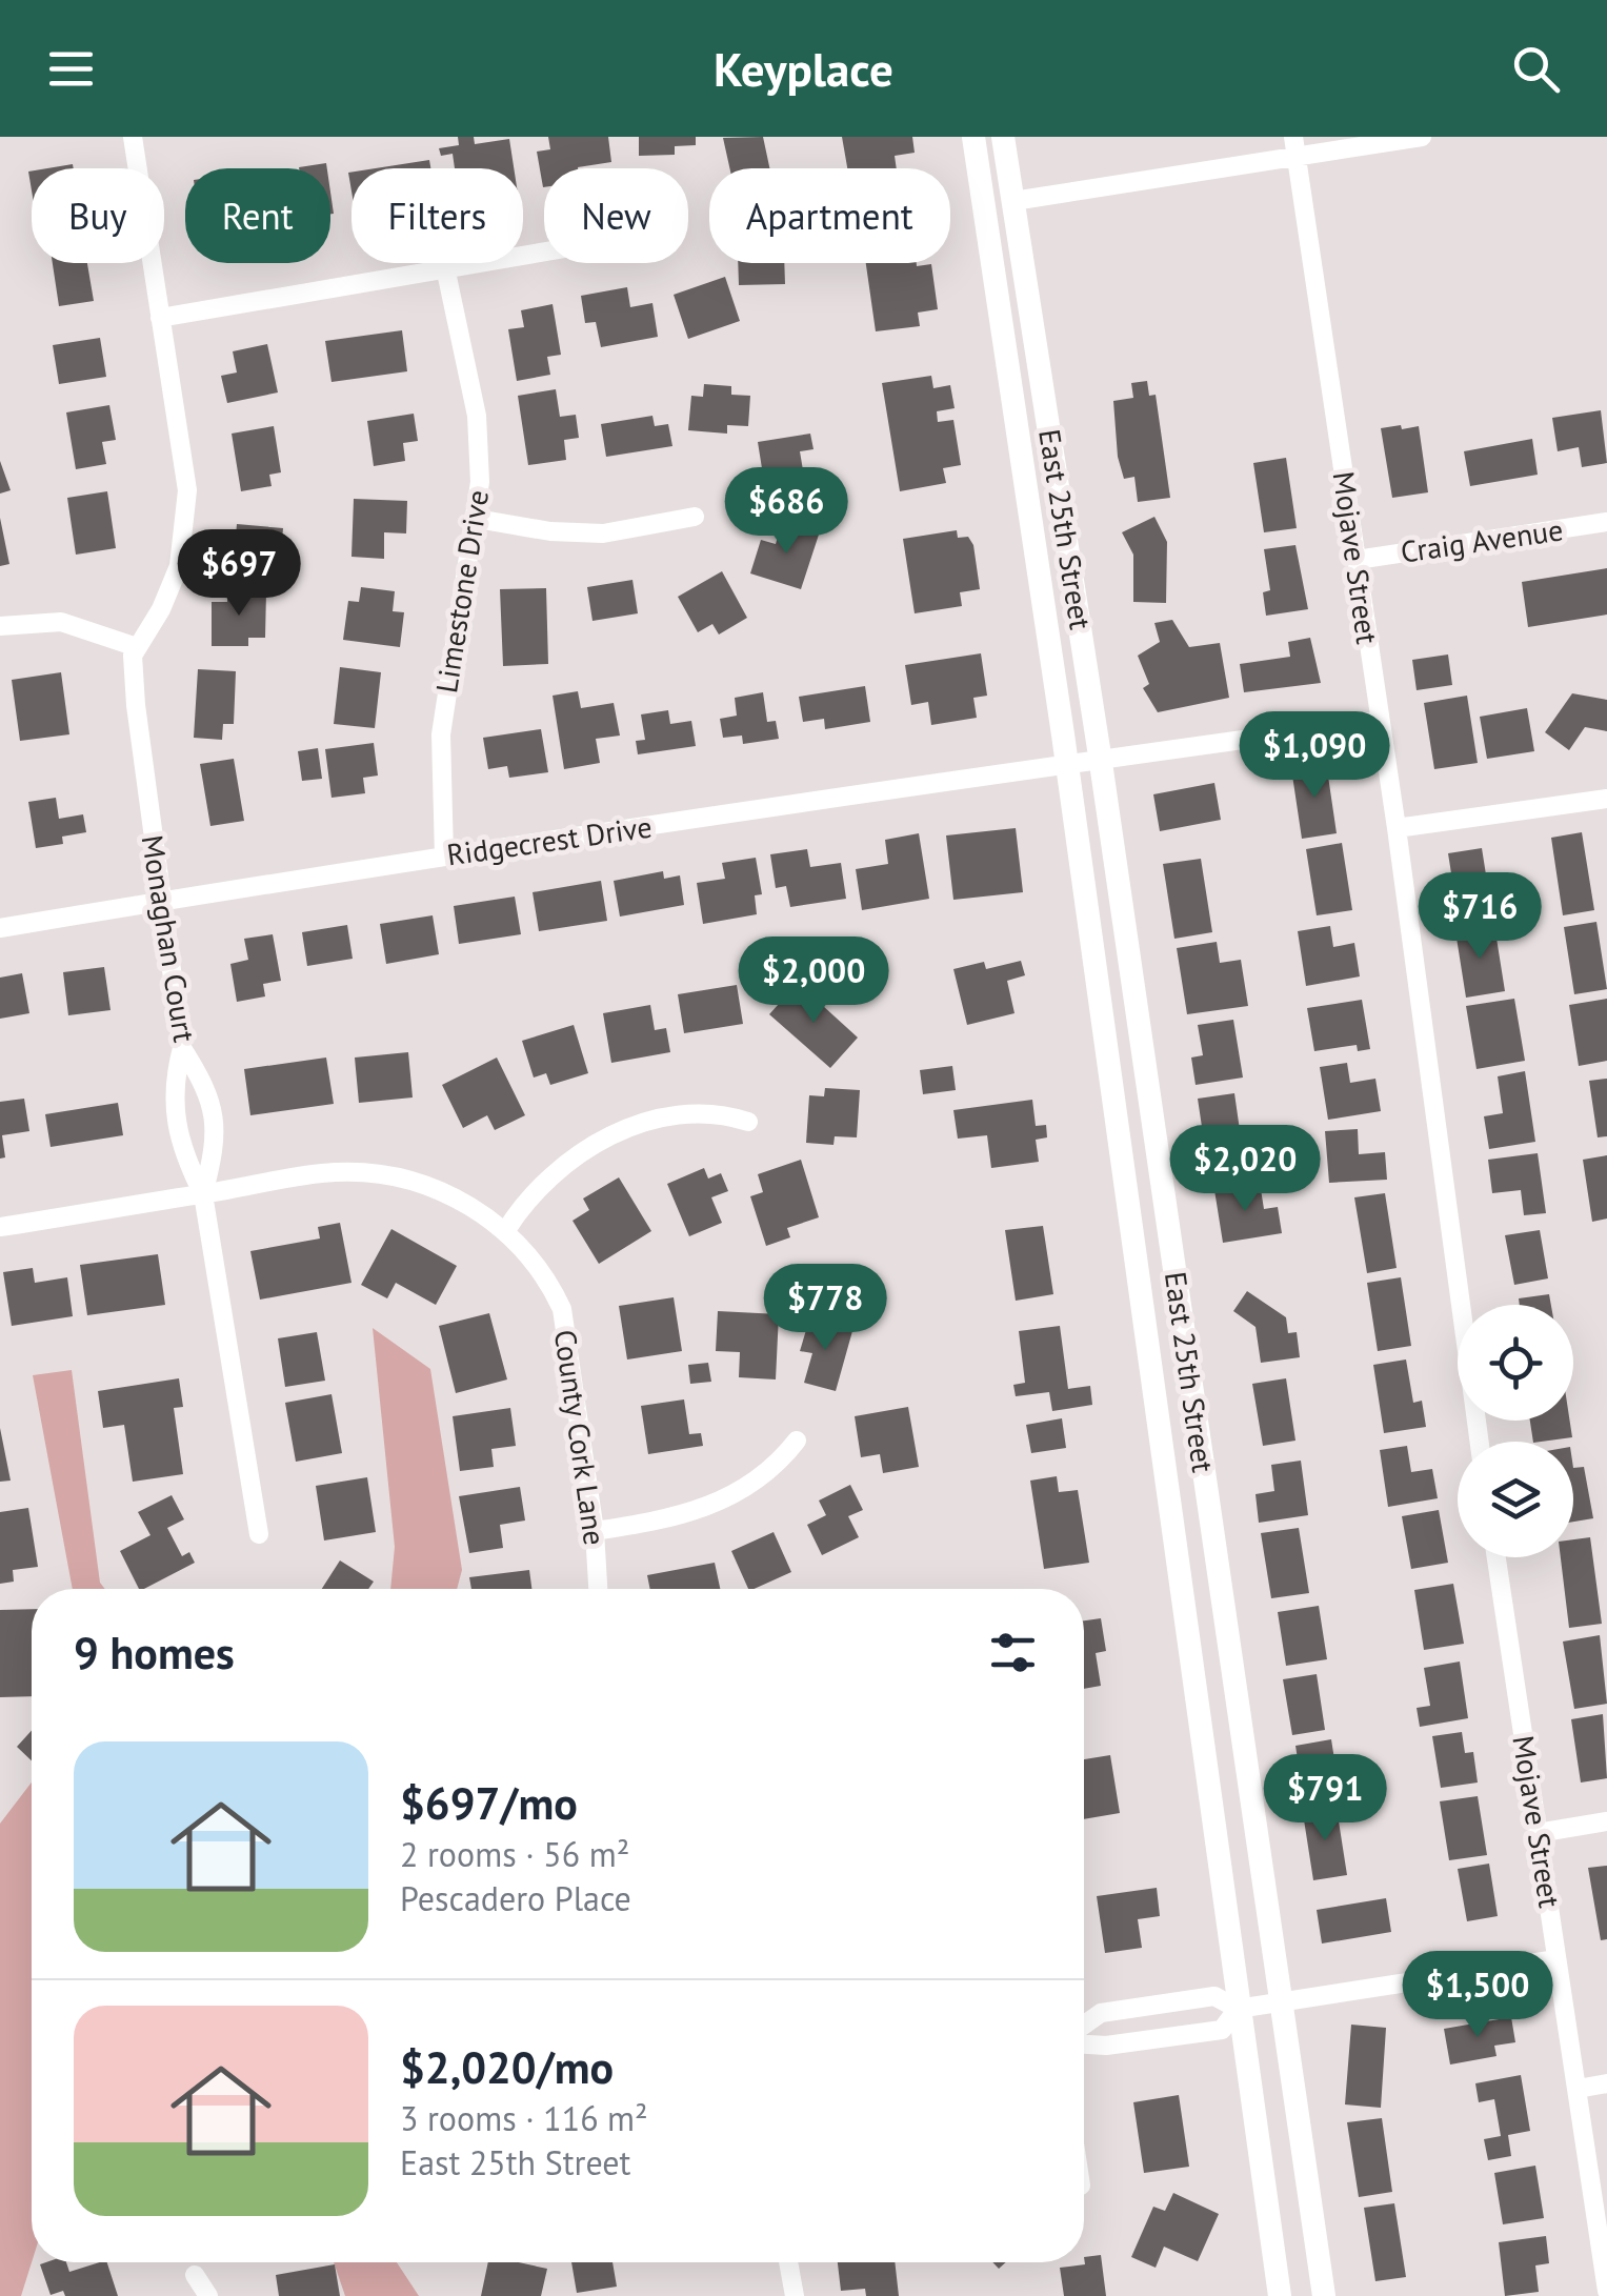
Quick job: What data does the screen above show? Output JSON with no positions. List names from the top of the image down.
{
  "streets": {
    "street": [
      "East 25th Street",
      "Craig Avenue",
      "Mojave Street",
      "Limestone Drive",
      "Ridgecrest Drive",
      "Monaghan Court",
      "County Cork Lane"
    ]
  },
  "crossings": [
    ["East 25th Street", "Ridgecrest Drive"],
    ["Craig Avenue", "Mojave Street"],
    ["Mojave Street", "Ridgecrest Drive"],
    ["Limestone Drive", "Ridgecrest Drive"],
    ["Ridgecrest Drive", "Monaghan Court"],
    ["Monaghan Court", "County Cork Lane"]
  ],
  "page": {
    "header": "Keyplace",
    "chip": [
      "Buy",
      "Rent",
      "Filters",
      "New",
      "Apartment"
    ],
    "price": [
      "$686",
      "$697",
      "$1,090",
      "$716",
      "$2,000",
      "$2,020",
      "$778",
      "$791",
      "$1,500"
    ],
    "heading": "9 homes",
    "list": [
      {
        "name": "$697/mo",
        "note": "2 rooms · 56 m² · Pescadero Place"
      },
      {
        "name": "$2,020/mo",
        "note": "3 rooms · 116 m² · East 25th Street"
      }
    ]
  }
}
